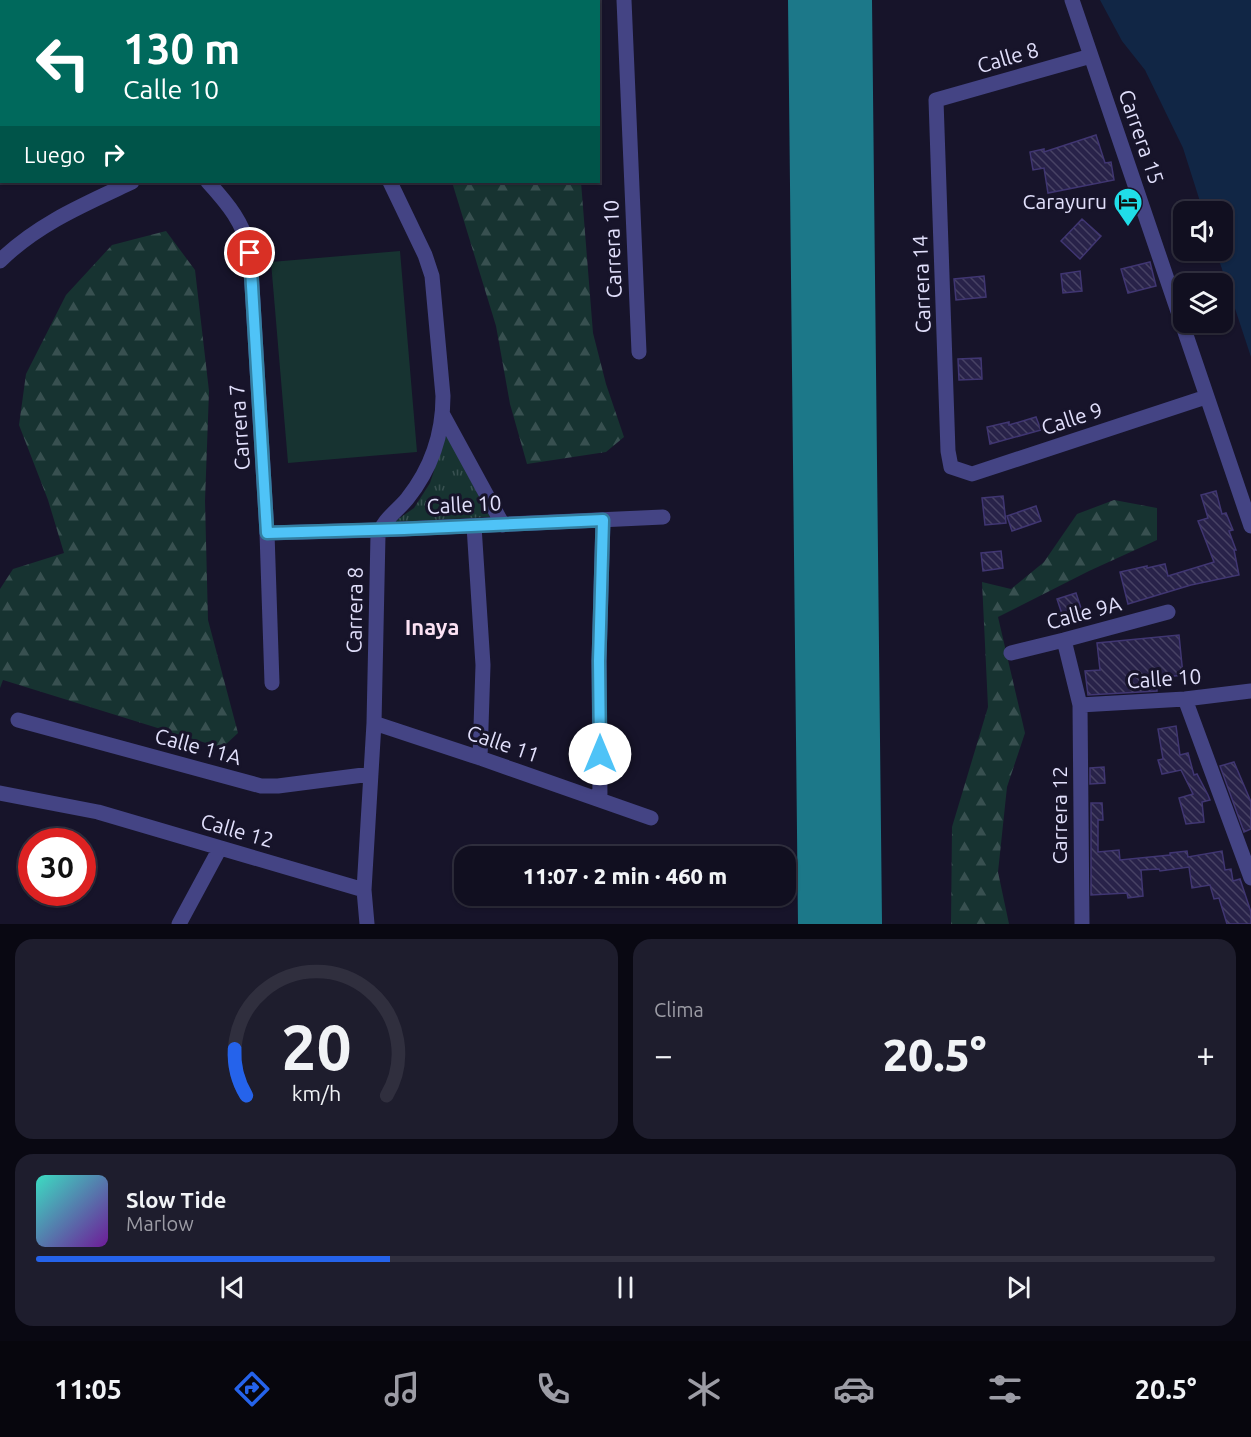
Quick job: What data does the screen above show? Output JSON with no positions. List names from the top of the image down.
{
  "streets": {
    "street": [
      "Calle 8",
      "Carrera 15",
      "Carrera 10",
      "Carrera 14",
      "Calle 9",
      "Carrera 7",
      "Calle 10",
      "Carrera 8",
      "Calle 9A",
      "Calle 11",
      "Calle 11A",
      "Carrera 12",
      "Calle 12"
    ]
  },
  "crossings": [
    ["Calle 8", "Carrera 15"],
    ["Calle 8", "Carrera 14"],
    ["Carrera 15", "Calle 9"],
    ["Carrera 14", "Calle 9"],
    ["Carrera 7", "Calle 10"],
    ["Calle 10", "Carrera 8"],
    ["Calle 10", "Carrera 12"],
    ["Carrera 8", "Calle 11"],
    ["Carrera 8", "Calle 11A"],
    ["Carrera 8", "Calle 12"],
    ["Calle 9A", "Carrera 12"]
  ],
  "districts": ["Inaya"],
  "places": {
    "hotel": ["Carayuru"]
  },
  "page": {
    "turn": ["130 m", "Calle 10"],
    "then": "Luego",
    "limit": "30",
    "trip": "11:07 · 2 min · 460 m",
    "tile": "Clima",
    "heat": ["−", "20.5°", "+"],
    "song": ["Slow Tide", "Marlow"],
    "tabs": ["11:05", "20.5°"],
    "gauge": ["20", "km/h"]
  }
}
